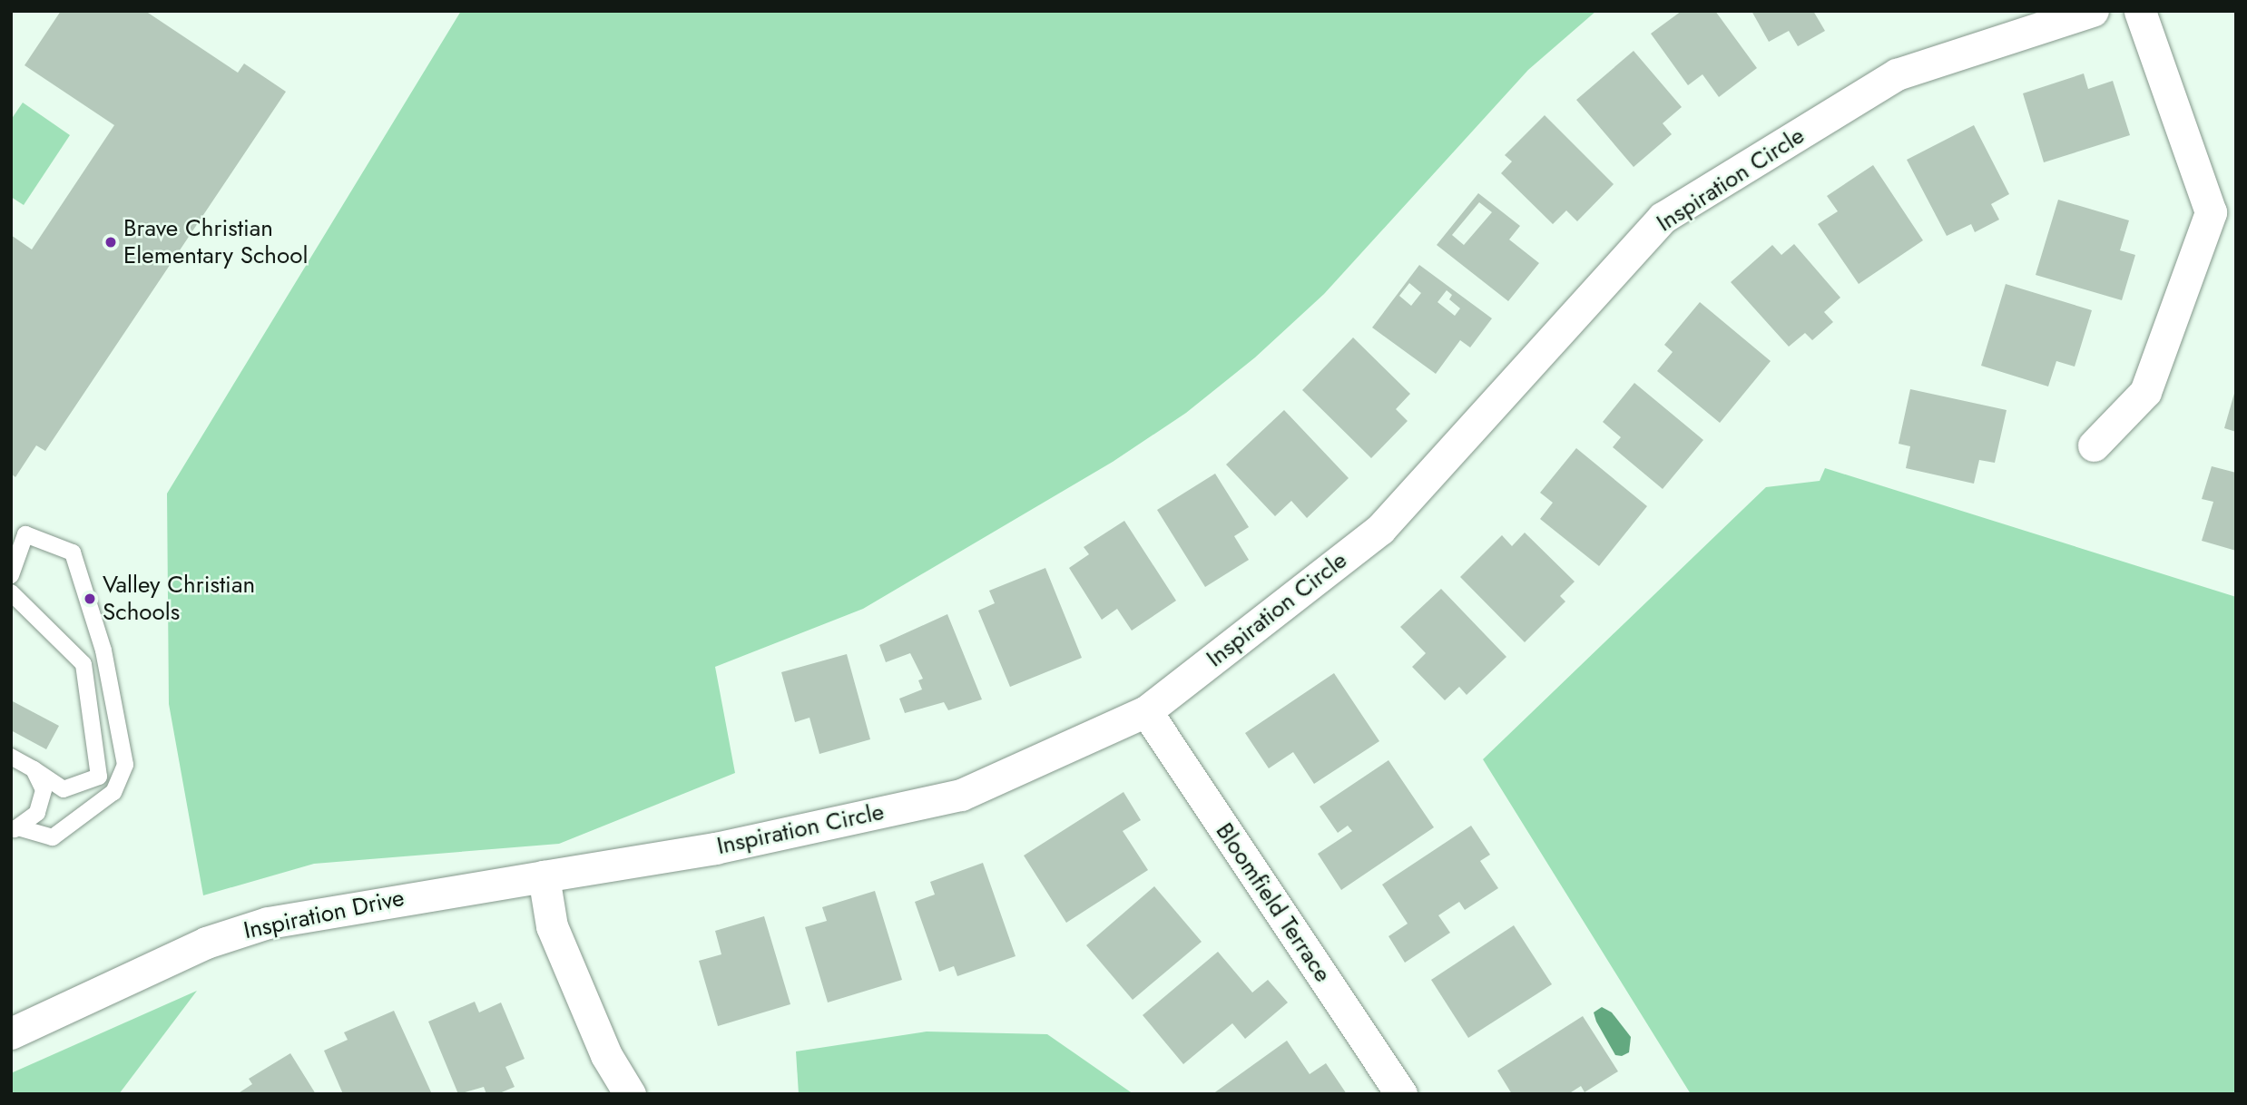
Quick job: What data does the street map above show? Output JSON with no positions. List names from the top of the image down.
{
  "streets": {
    "street": ["Inspiration Circle", "Bloomfield Terrace", "Inspiration Drive"]
  },
  "crossings": [
    ["Inspiration Circle", "Bloomfield Terrace"],
    ["Inspiration Circle", "Inspiration Drive"]
  ],
  "places": ["Brave Christian Elementary School", "Valley Christian Schools"]
}
